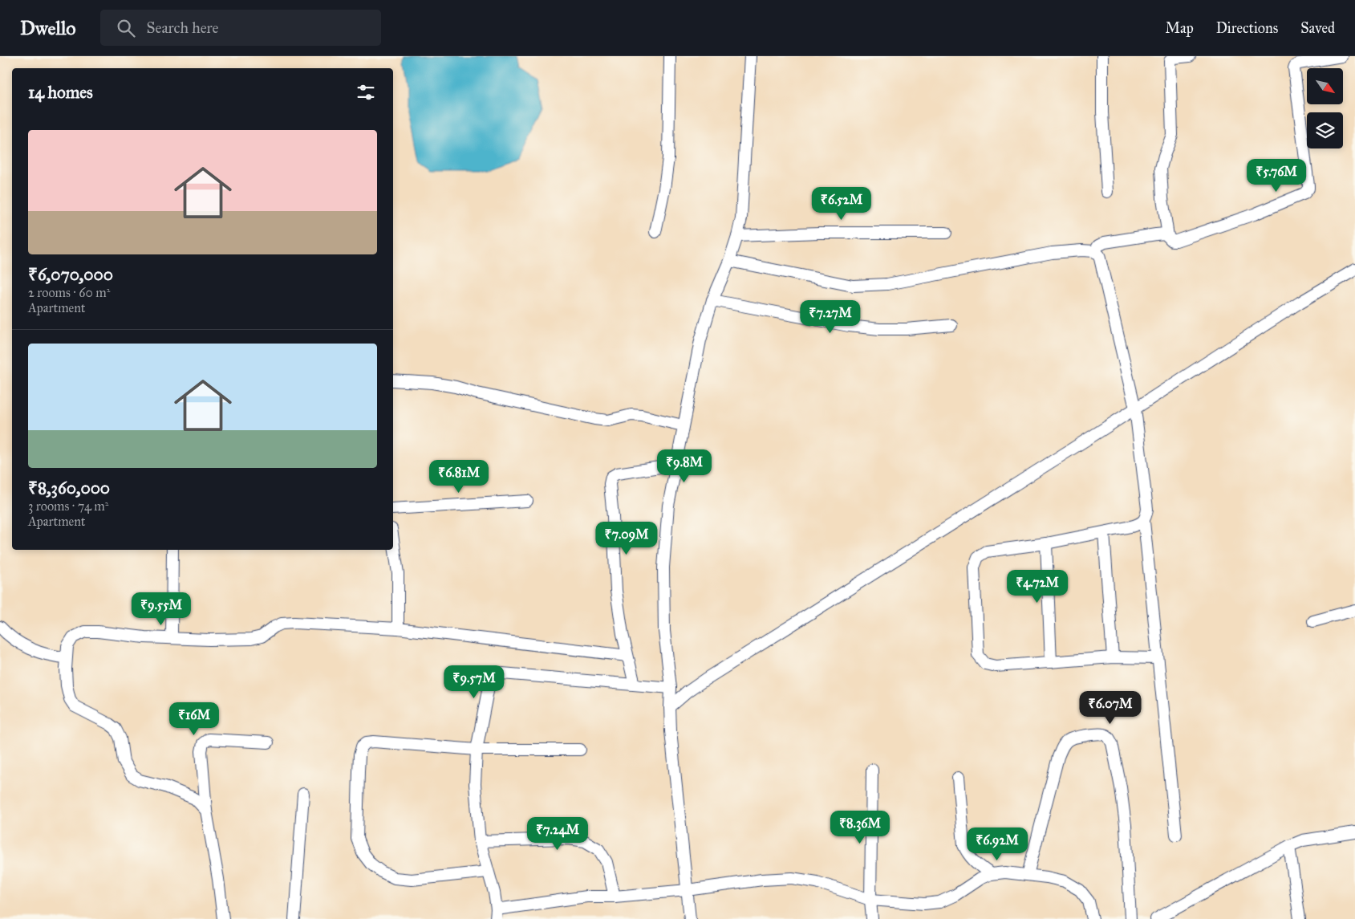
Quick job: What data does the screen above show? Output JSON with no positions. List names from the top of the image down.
{
  "north": "bottom right",
  "page": {
    "header": "Dwello",
    "search": "Search here",
    "nav": ["Map", "Directions", "Saved"],
    "heading": "14 homes",
    "list": [
      {
        "name": "₹6,070,000",
        "note": "2 rooms · 60 m² · Apartment"
      },
      {
        "name": "₹8,360,000",
        "note": "3 rooms · 74 m² · Apartment"
      }
    ],
    "price": [
      "₹5.76M",
      "₹6.52M",
      "₹7.27M",
      "₹9.8M",
      "₹6.81M",
      "₹7.09M",
      "₹4.72M",
      "₹9.55M",
      "₹9.57M",
      "₹6.07M",
      "₹16M",
      "₹8.36M",
      "₹7.24M",
      "₹6.92M"
    ]
  }
}
